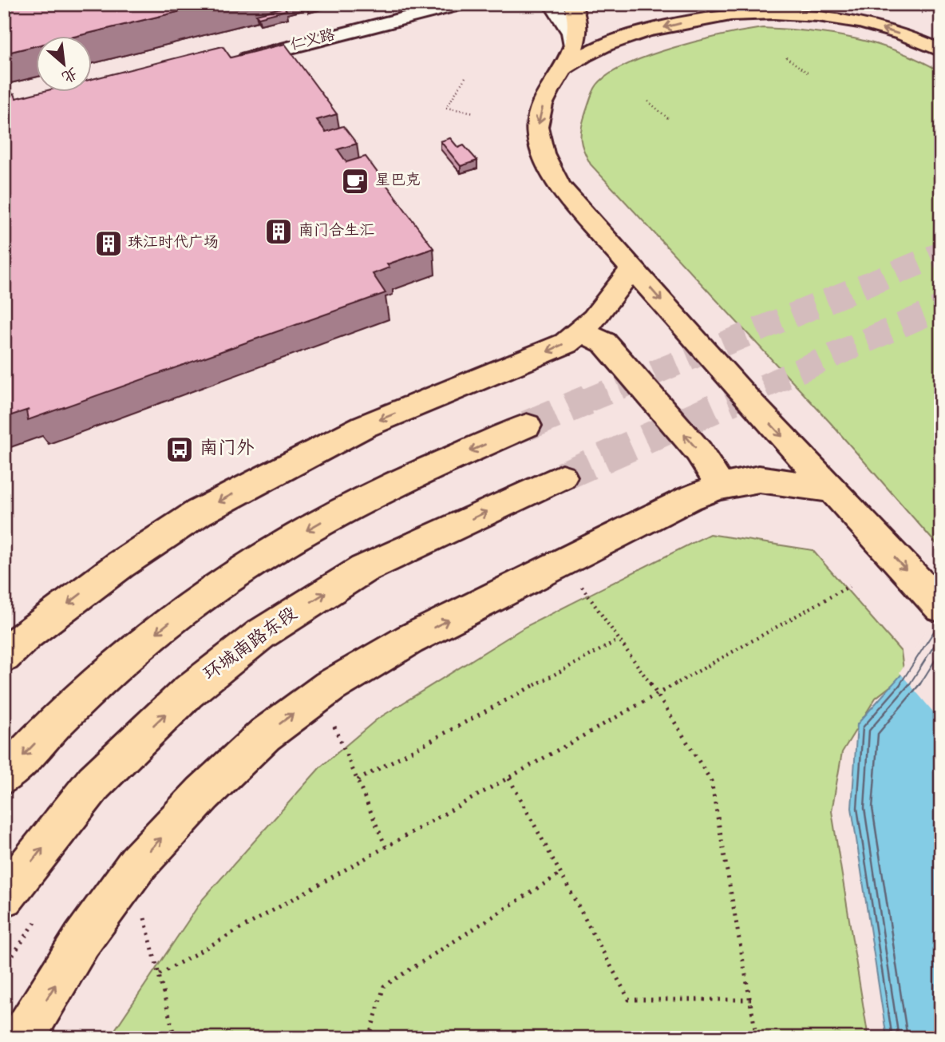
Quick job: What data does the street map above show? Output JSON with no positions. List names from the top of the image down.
{
  "streets": {
    "main road": ["环城南路东段"],
    "street": ["仁义路"]
  },
  "places": {
    "cafe": ["星巴克"],
    "building": ["南门合生汇", "珠江时代广场"],
    "bus stop": ["南门外"]
  },
  "north": "bottom right"
}
